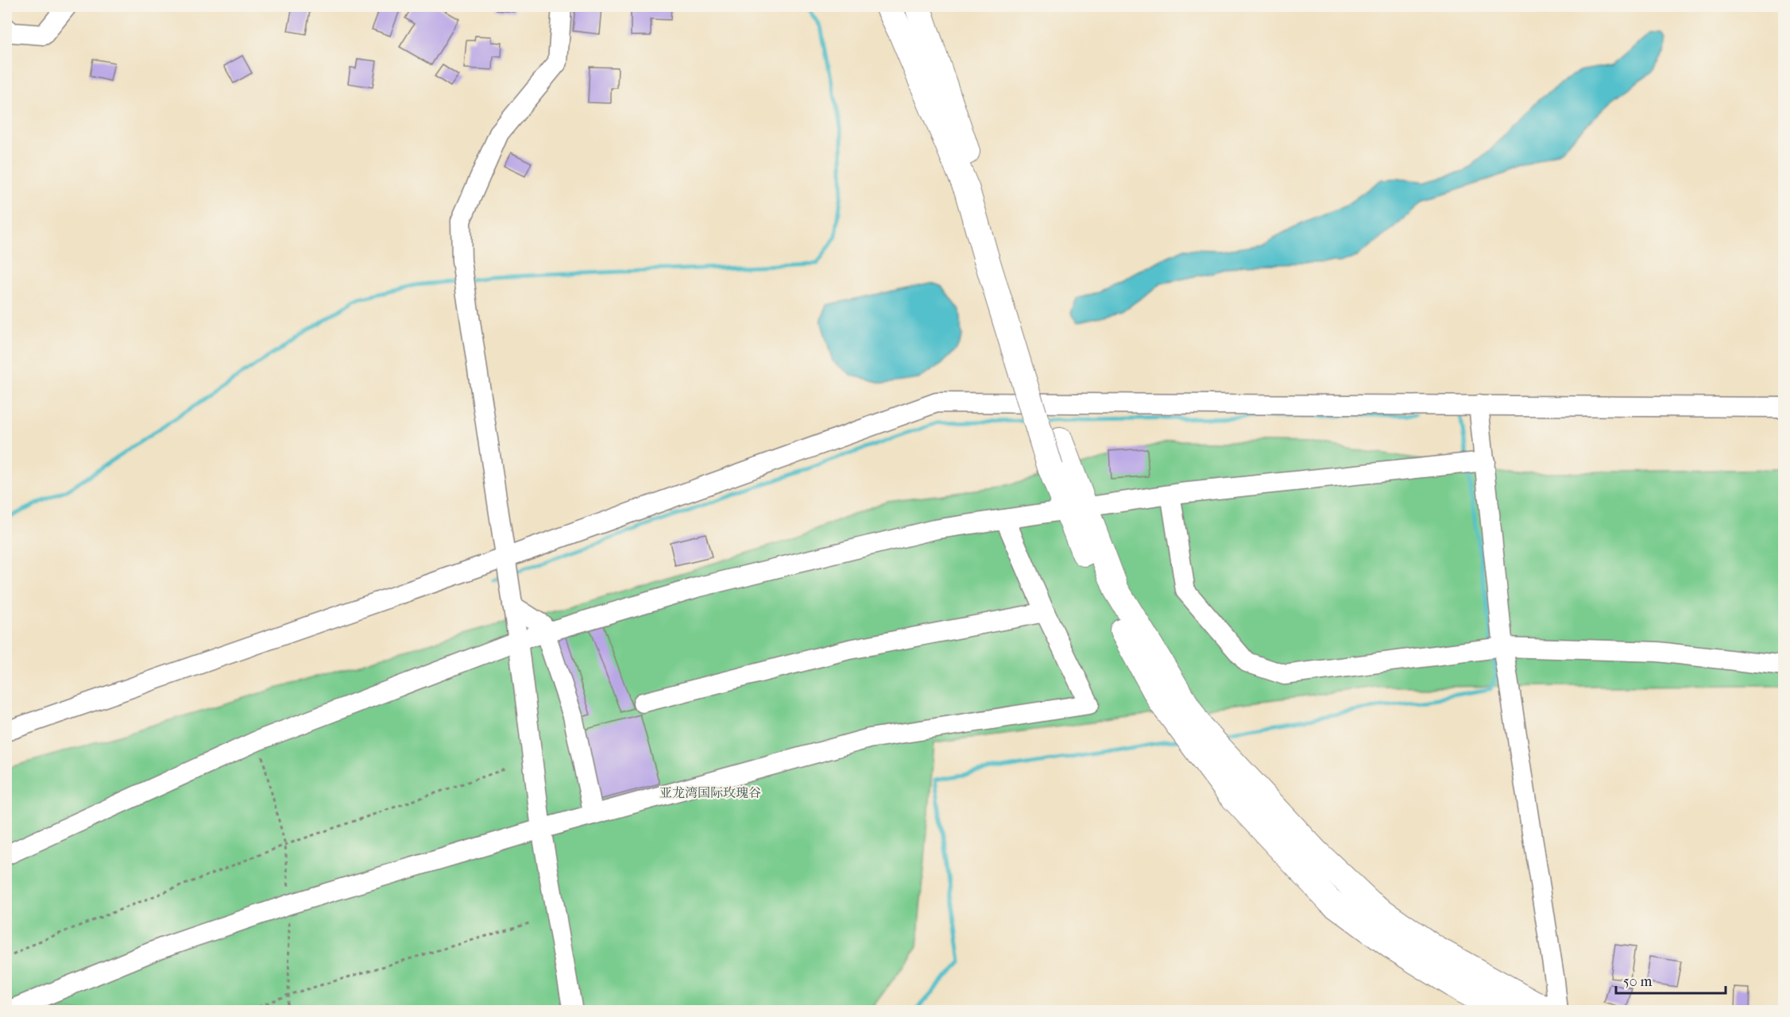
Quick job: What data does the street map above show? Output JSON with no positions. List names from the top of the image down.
{
  "parks": ["亚龙湾国际玫瑰谷"],
  "scale_bar": "50 m"
}
